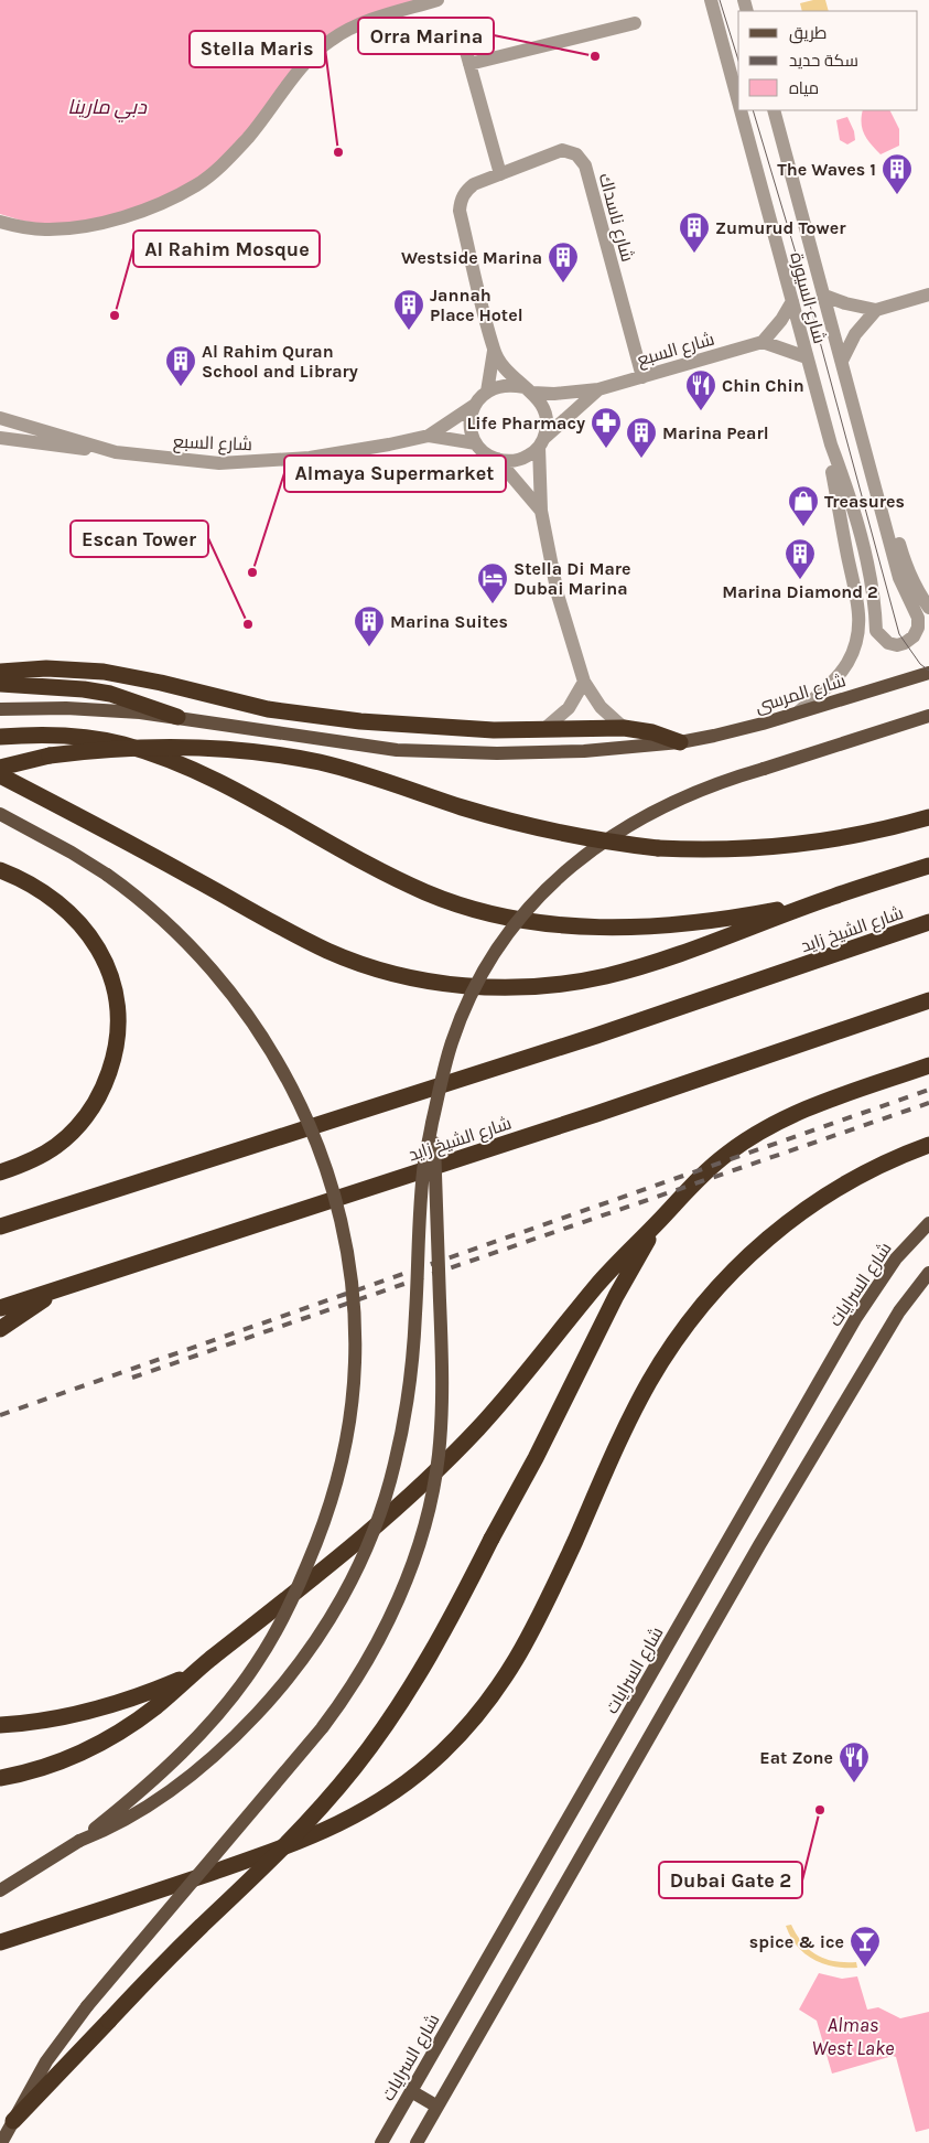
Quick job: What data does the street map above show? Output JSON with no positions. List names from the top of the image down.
{
  "streets": {
    "highway": ["شارع الشيخ زايد"],
    "main road": ["شارع المرسى", "شارع السرايات"],
    "street": ["شارع ناسداك", "شارع السيورة", "شارع السبع"]
  },
  "crossings": [
    ["شارع ناسداك", "شارع السبع"],
    ["شارع السيورة", "شارع المرسى"]
  ],
  "water": ["دبي مارينا", "Almas West Lake"],
  "places": {
    "other": [
      "Orra Marina",
      "Stella Maris",
      "Al Rahim Mosque",
      "Almaya Supermarket",
      "Escan Tower",
      "Dubai Gate 2"
    ],
    "building": [
      "The Waves 1",
      "Zumurud Tower",
      "Westside Marina",
      "Jannah Place Hotel",
      "Al Rahim Quran School and Library",
      "Marina Pearl",
      "Marina Diamond 2",
      "Marina Suites"
    ],
    "restaurant": ["Chin Chin", "Eat Zone"],
    "pharmacy": ["Life Pharmacy"],
    "shop": ["Treasures"],
    "hotel": ["Stella Di Mare Dubai Marina"],
    "bar": ["spice & ice"]
  },
  "legend": ["طريق", "سكة حديد", "مياه"]
}
